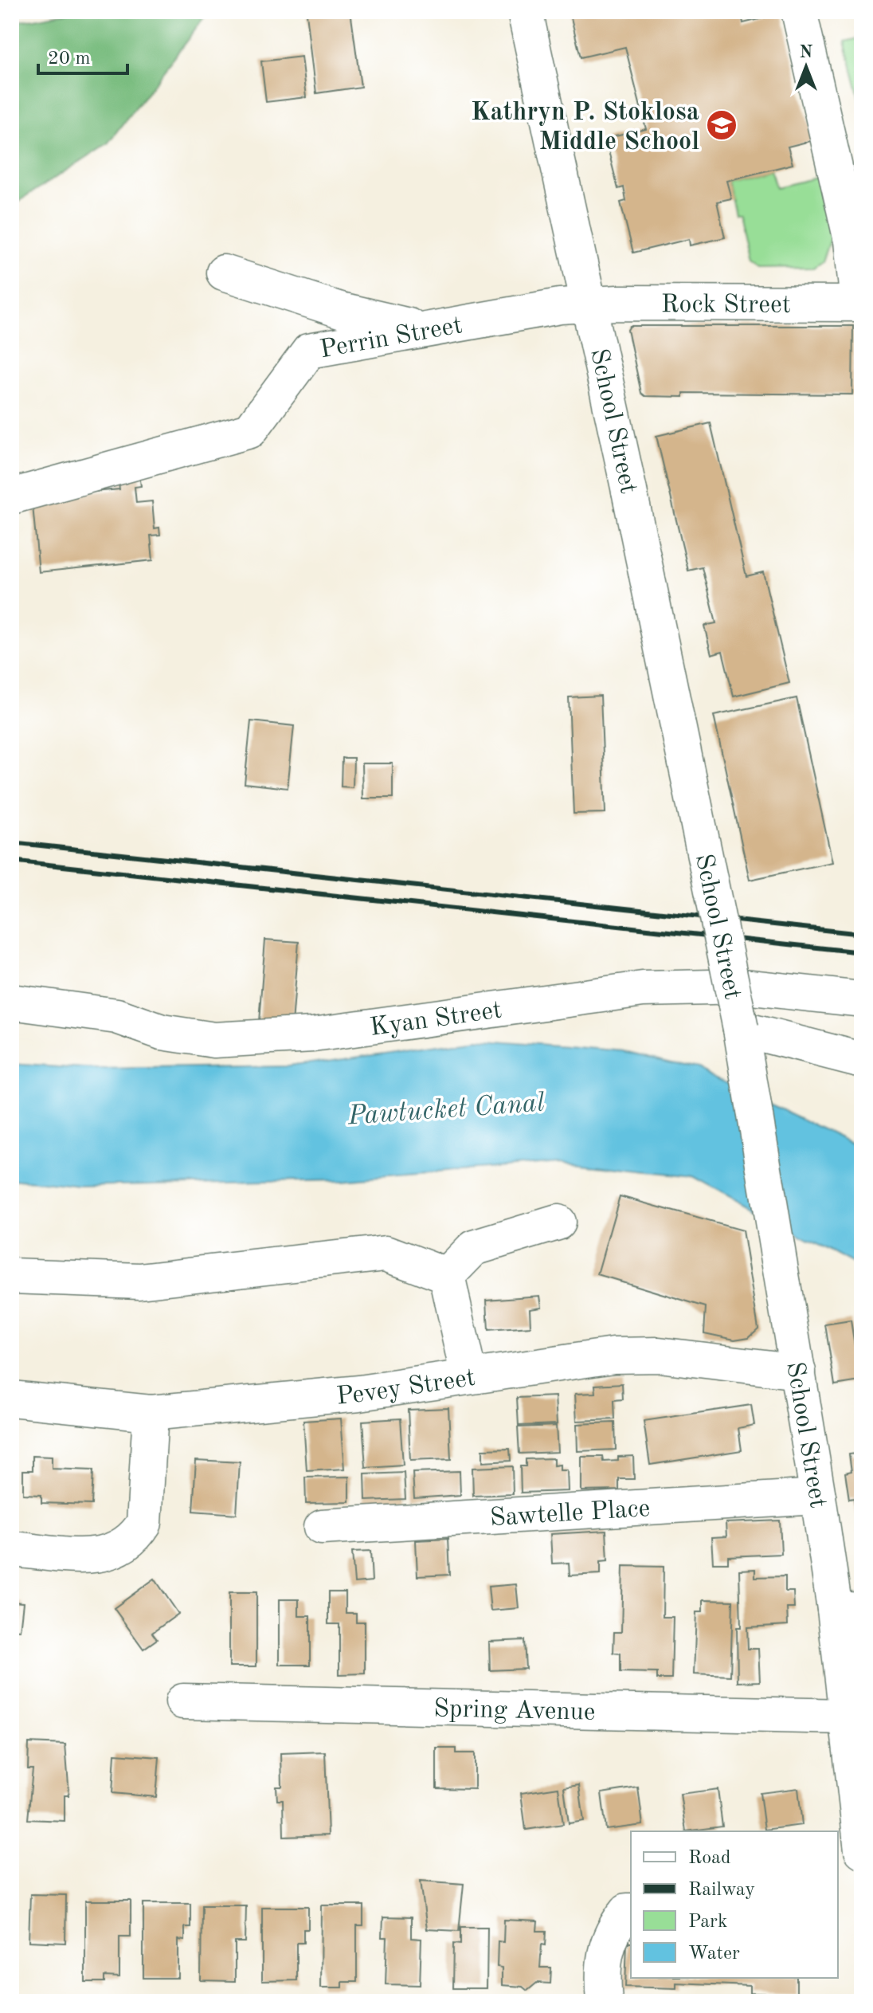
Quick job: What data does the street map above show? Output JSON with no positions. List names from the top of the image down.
{
  "streets": {
    "street": [
      "Rock Street",
      "Perrin Street",
      "School Street",
      "Kyan Street",
      "Pevey Street",
      "Sawtelle Place",
      "Spring Avenue"
    ]
  },
  "crossings": [
    ["Rock Street", "Perrin Street"],
    ["Rock Street", "School Street"],
    ["Perrin Street", "School Street"],
    ["School Street", "Pevey Street"],
    ["School Street", "Sawtelle Place"],
    ["School Street", "Spring Avenue"]
  ],
  "water": ["Pawtucket Canal"],
  "places": {
    "school or university": ["Kathryn P. Stoklosa Middle School"]
  },
  "legend": [
    "Road",
    "Railway",
    "Park",
    "Water"
  ],
  "scale_bar": "20 m",
  "north": "top"
}
